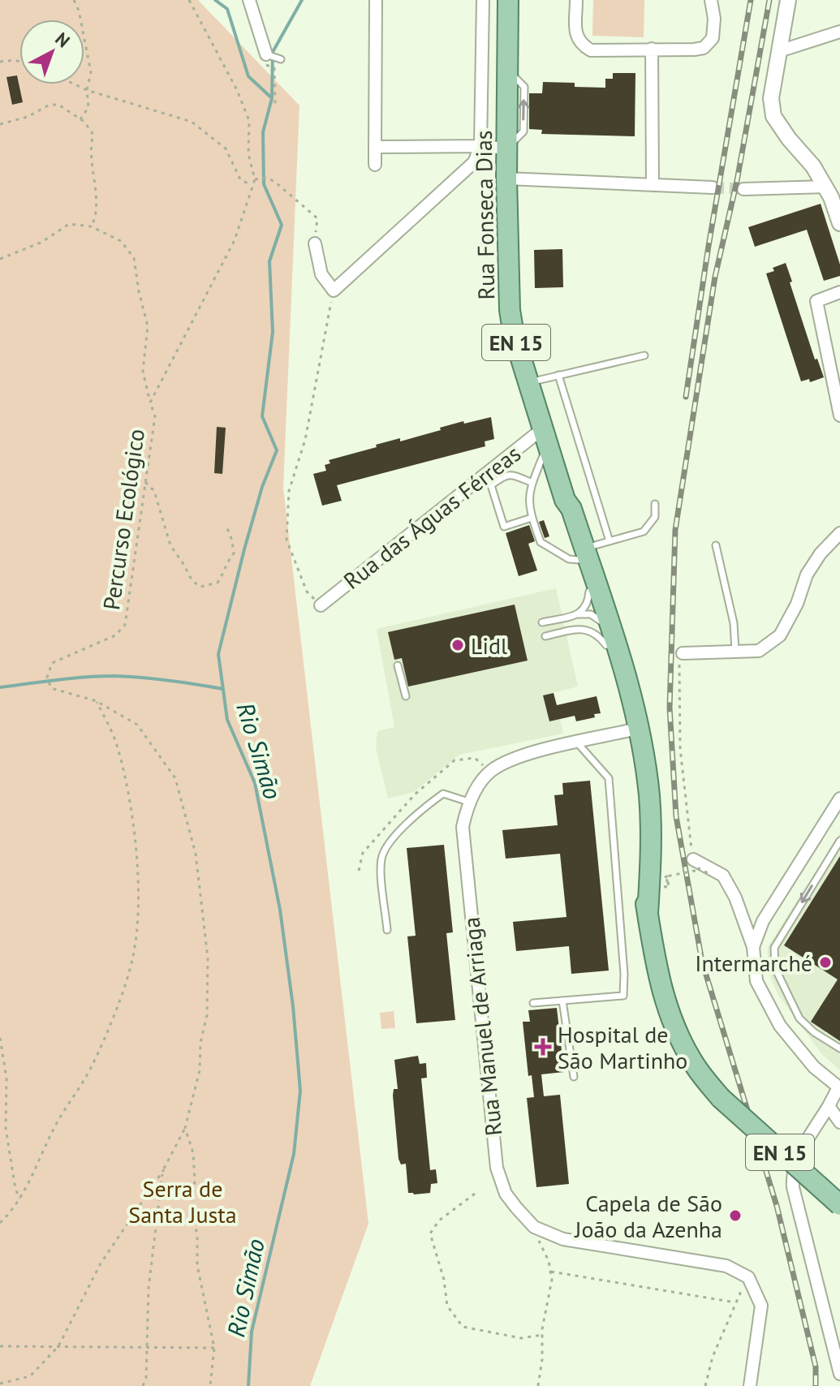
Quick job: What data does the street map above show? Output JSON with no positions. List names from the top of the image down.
{
  "streets": {
    "main road": ["Rua Fonseca Dias", "EN 15"],
    "street": ["Rua das Águas Férreas", "Rua Manuel de Arriaga"],
    "path": ["Percurso Ecológico"]
  },
  "crossings": [
    ["Rua Fonseca Dias", "Rua das Águas Férreas"],
    ["Rua Fonseca Dias", "Rua Manuel de Arriaga"]
  ],
  "water": ["Rio Simão"],
  "parks": ["Serra de Santa Justa"],
  "places": {
    "other": ["Lidl", "Intermarché", "Capela de São João da Azenha"],
    "health": ["Hospital de São Martinho"]
  },
  "north": "top right"
}
